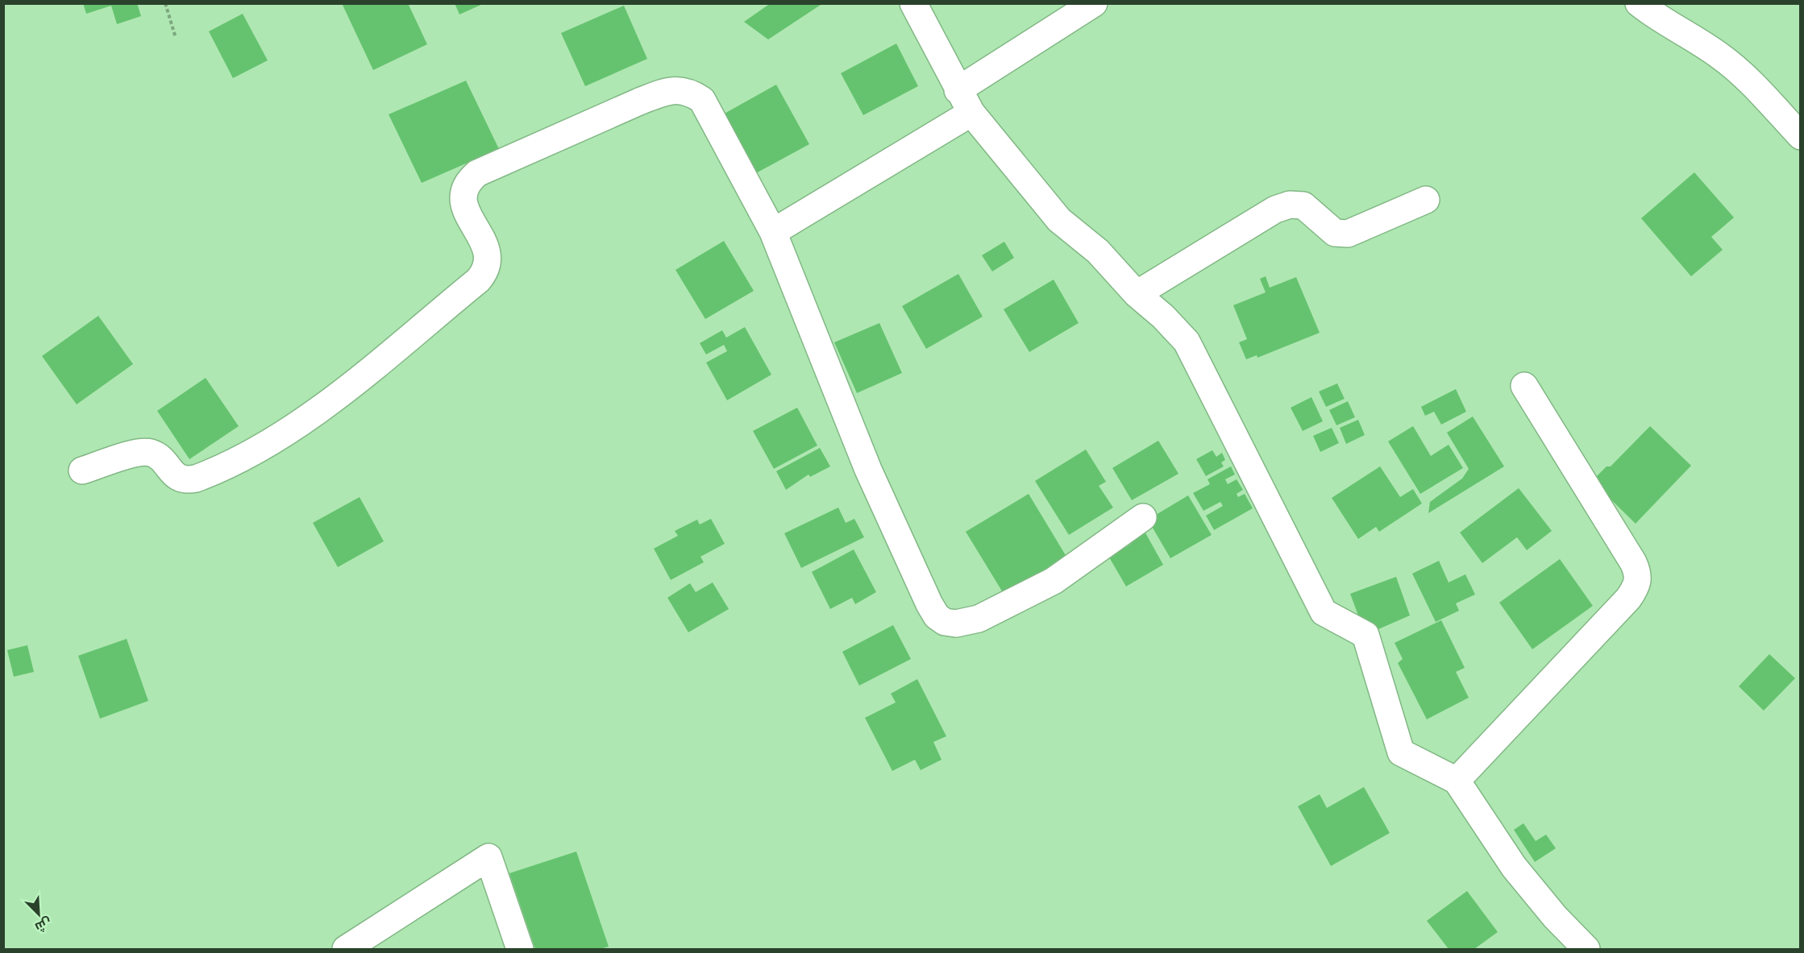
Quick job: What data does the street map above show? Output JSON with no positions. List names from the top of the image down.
{
  "north": "bottom right"
}
